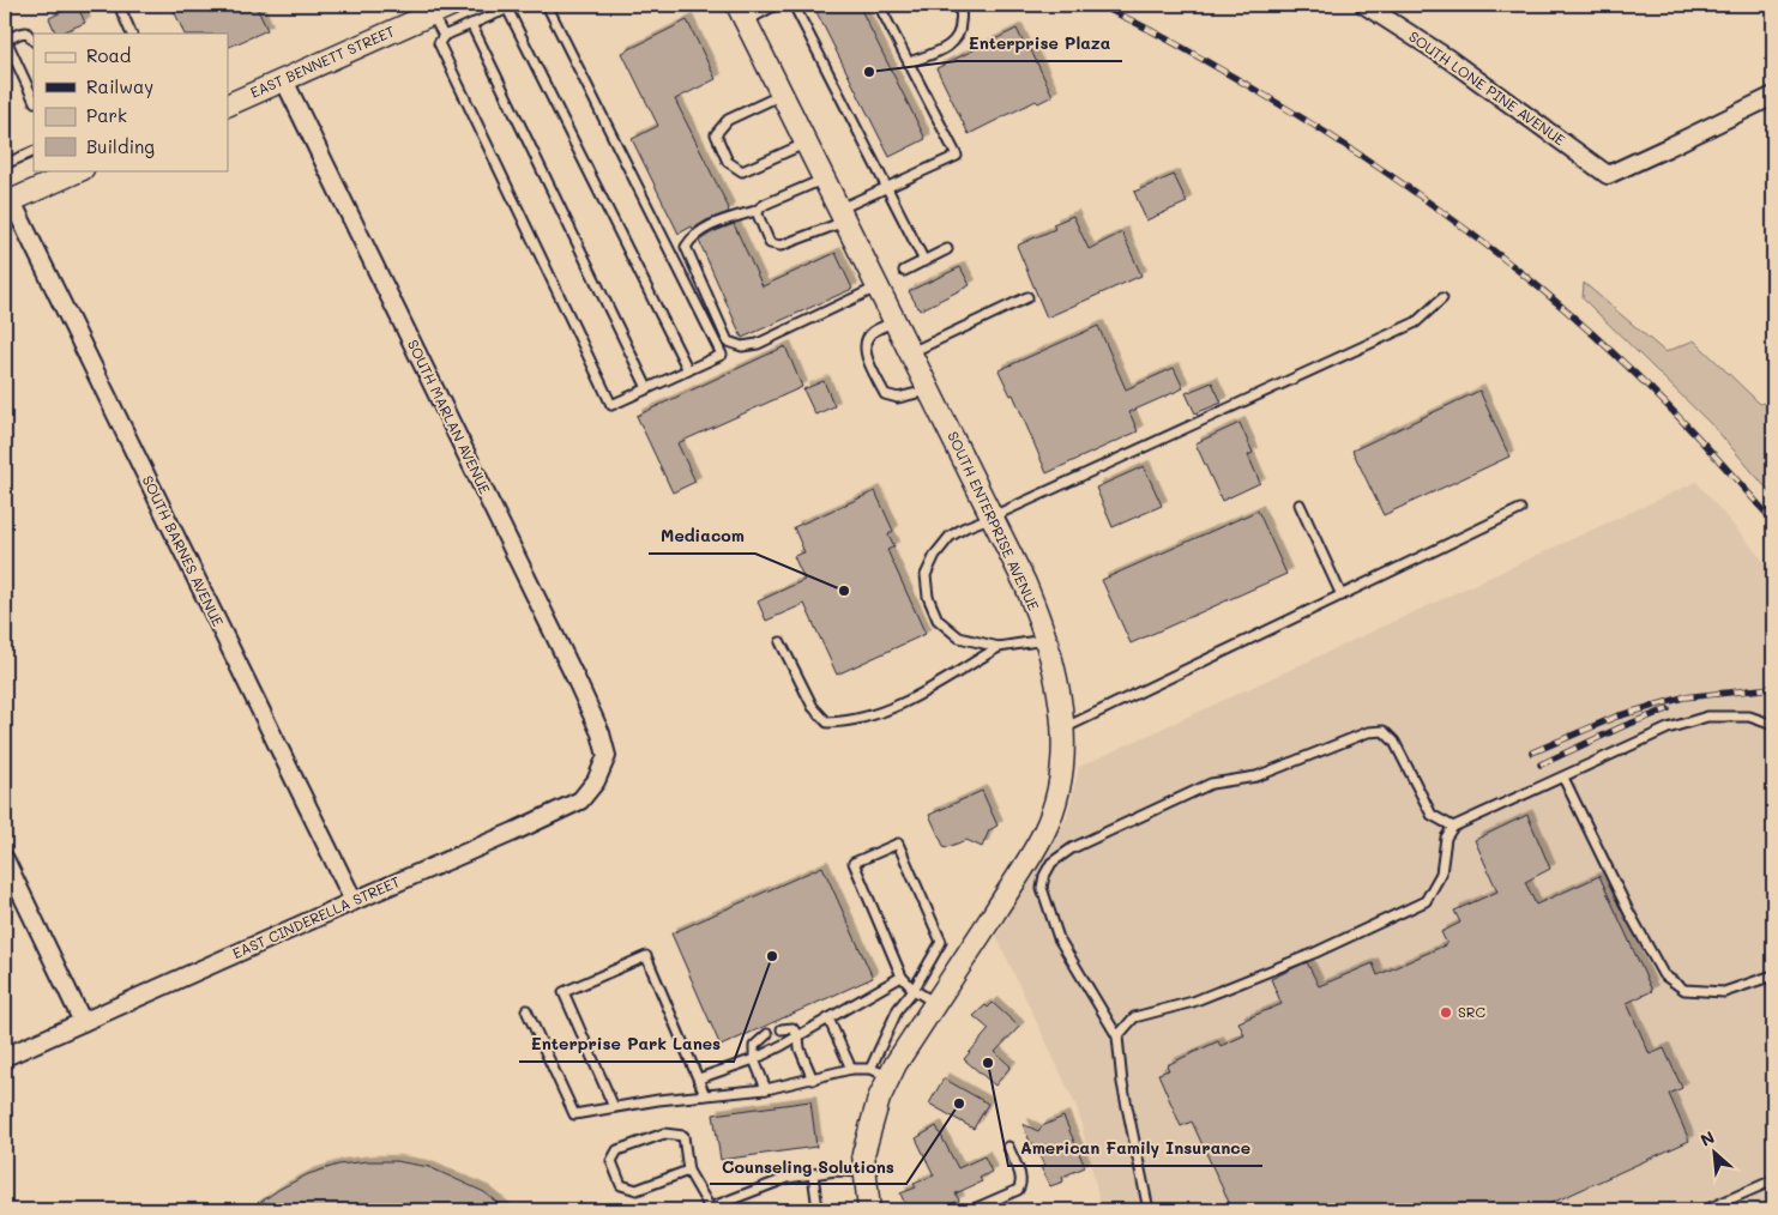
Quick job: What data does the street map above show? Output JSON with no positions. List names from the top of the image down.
{
  "streets": {
    "street": [
      "EAST BENNETT STREET",
      "SOUTH LONE PINE AVENUE",
      "SOUTH MARLAN AVENUE",
      "SOUTH ENTERPRISE AVENUE",
      "SOUTH BARNES AVENUE",
      "EAST CINDERELLA STREET"
    ]
  },
  "crossings": [
    ["EAST BENNETT STREET", "SOUTH MARLAN AVENUE"],
    ["SOUTH MARLAN AVENUE", "EAST CINDERELLA STREET"],
    ["SOUTH BARNES AVENUE", "EAST CINDERELLA STREET"]
  ],
  "places": [
    "Enterprise Plaza",
    "Mediacom",
    "Enterprise Park Lanes",
    "SRC",
    "American Family Insurance",
    "Counseling Solutions"
  ],
  "legend": [
    "Road",
    "Railway",
    "Park",
    "Building"
  ],
  "north": "top left"
}
